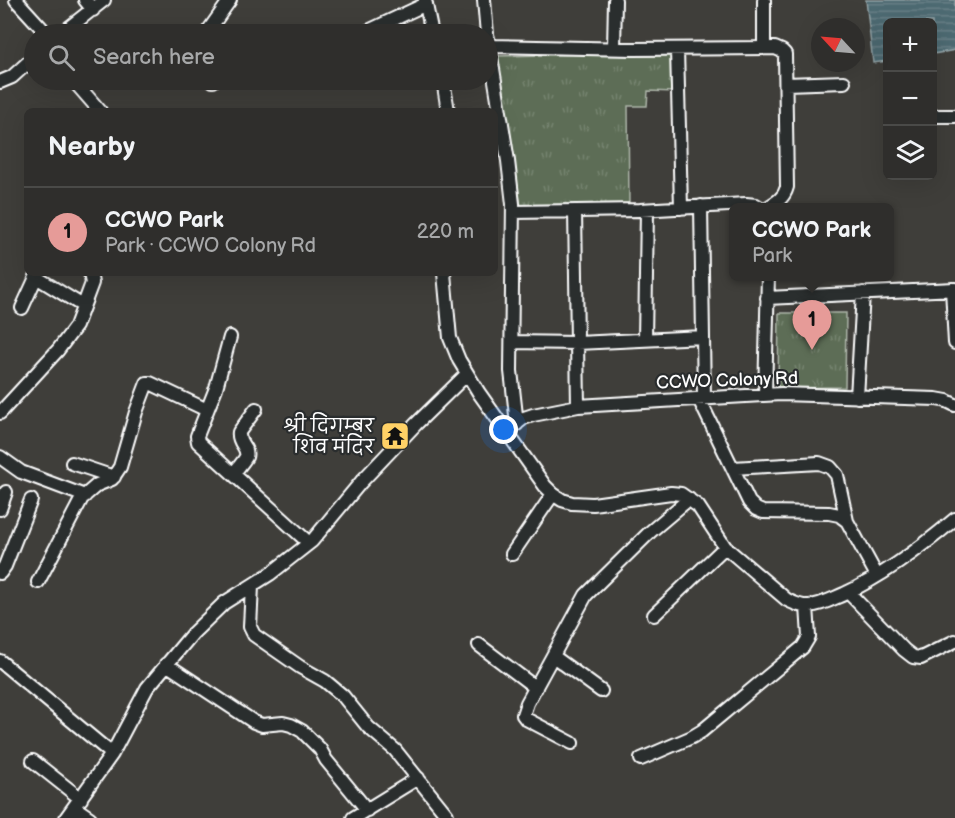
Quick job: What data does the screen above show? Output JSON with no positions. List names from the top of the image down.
{
  "streets": {
    "street": ["CCWO Colony Rd"]
  },
  "places": {
    "temple": ["श्री दिगम्बर शिव मंदिर"]
  },
  "north": "top left",
  "page": {
    "map_buttons": ["+", "−"],
    "search": "Search here",
    "heading": "Nearby",
    "list": [
      {
        "mark": "1",
        "name": "CCWO Park",
        "note": "Park · CCWO Colony Rd",
        "value": "220 m"
      }
    ],
    "popup": ["CCWO Park", "Park"],
    "pins": "1"
  }
}
